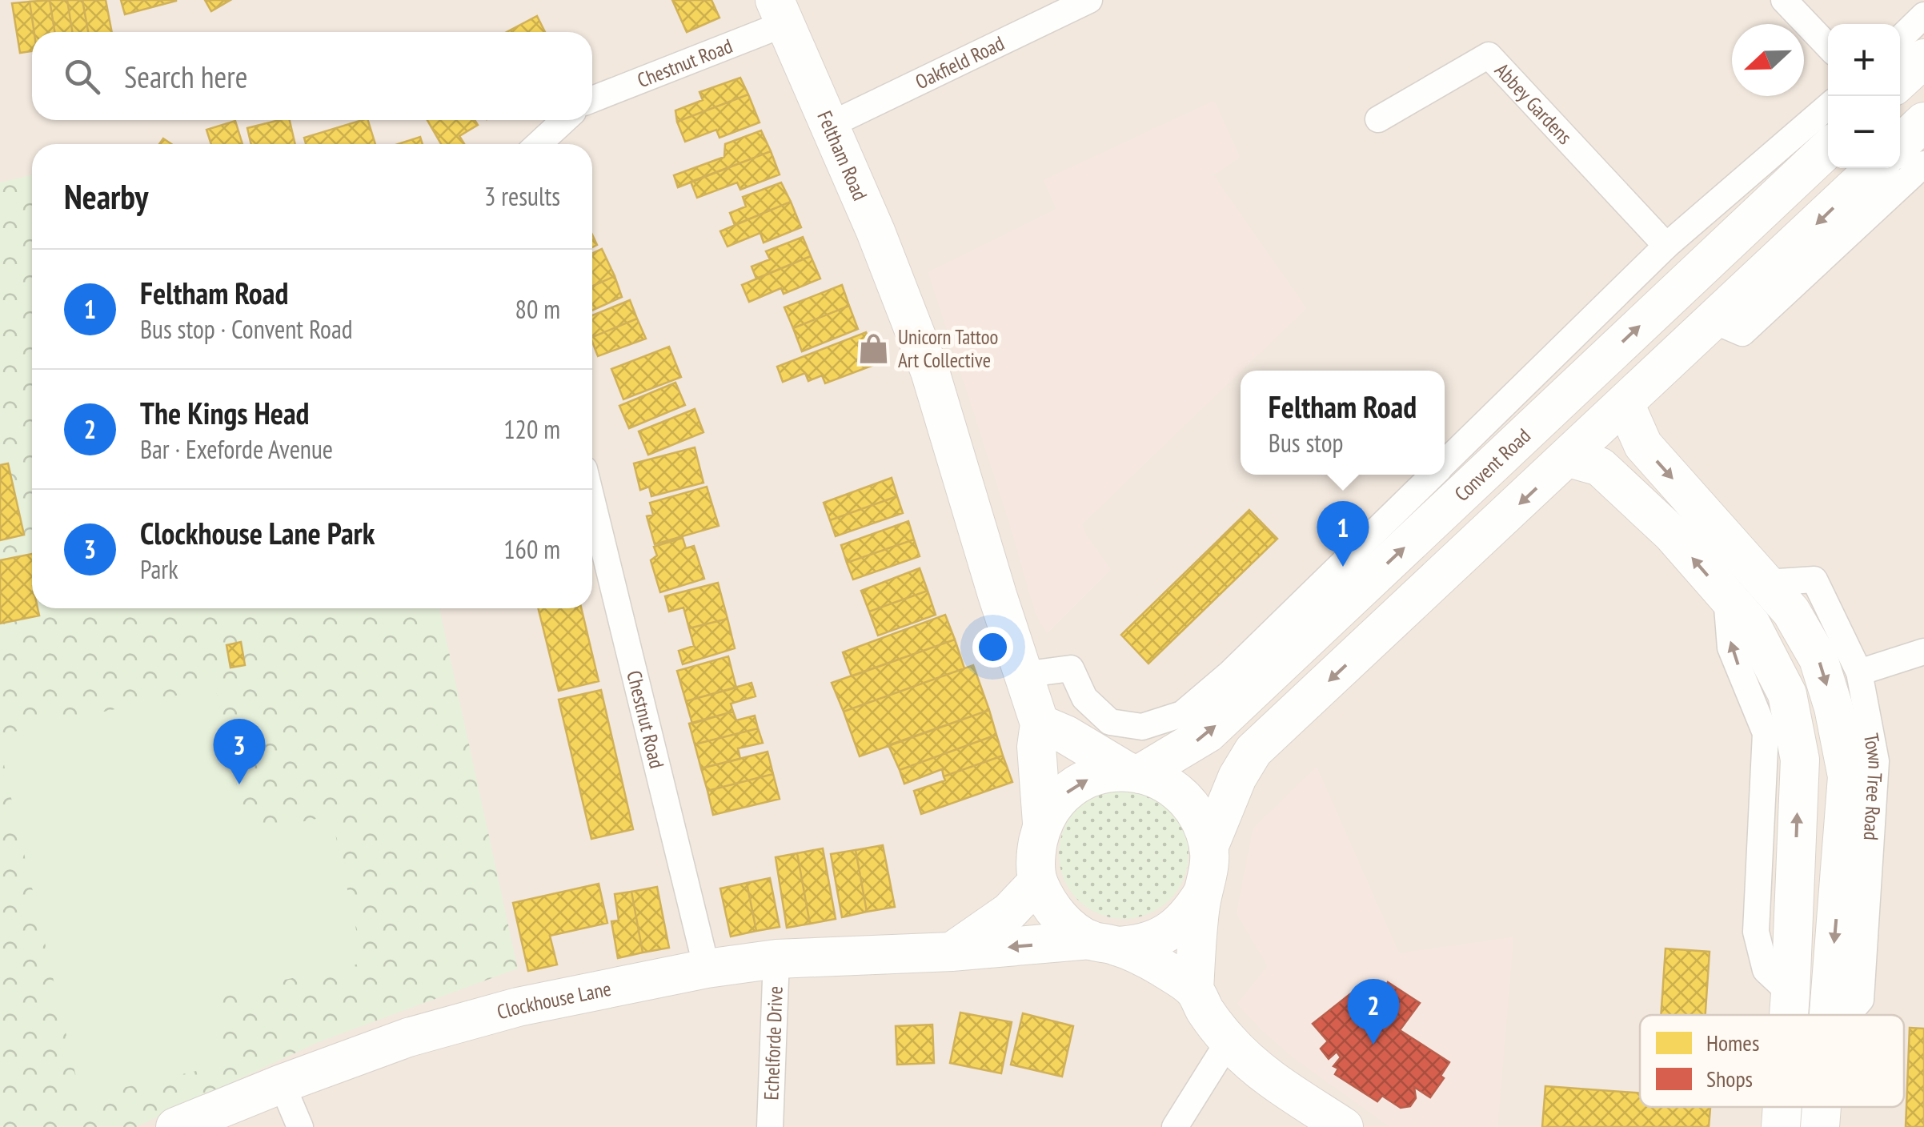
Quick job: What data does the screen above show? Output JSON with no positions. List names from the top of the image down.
{
  "streets": {
    "main road": [
      "Feltham Road",
      "Convent Road",
      "Town Tree Road",
      "Clockhouse Lane"
    ],
    "street": [
      "Chestnut Road",
      "Oakfield Road",
      "Abbey Gardens",
      "Echelforde Drive"
    ]
  },
  "crossings": [
    ["Chestnut Road", "Feltham Road"],
    ["Chestnut Road", "Clockhouse Lane"],
    ["Oakfield Road", "Feltham Road"],
    ["Abbey Gardens", "Convent Road"],
    ["Feltham Road", "Convent Road"],
    ["Feltham Road", "Clockhouse Lane"],
    ["Convent Road", "Clockhouse Lane"],
    ["Clockhouse Lane", "Echelforde Drive"]
  ],
  "places": {
    "shop": ["Unicorn Tattoo Art Collective"]
  },
  "legend": ["Homes", "Shops"],
  "north": "left",
  "page": {
    "map_buttons": ["+", "−"],
    "search": "Search here",
    "heading": ["Nearby", "3 results"],
    "list": [
      {
        "mark": "1",
        "name": "Feltham Road",
        "note": "Bus stop · Convent Road",
        "value": "80 m"
      },
      {
        "mark": "2",
        "name": "The Kings Head",
        "note": "Bar · Exeforde Avenue",
        "value": "120 m"
      },
      {
        "mark": "3",
        "name": "Clockhouse Lane Park",
        "note": "Park",
        "value": "160 m"
      }
    ],
    "popup": ["Feltham Road", "Bus stop"],
    "pins": ["1", "3", "2"]
  }
}
